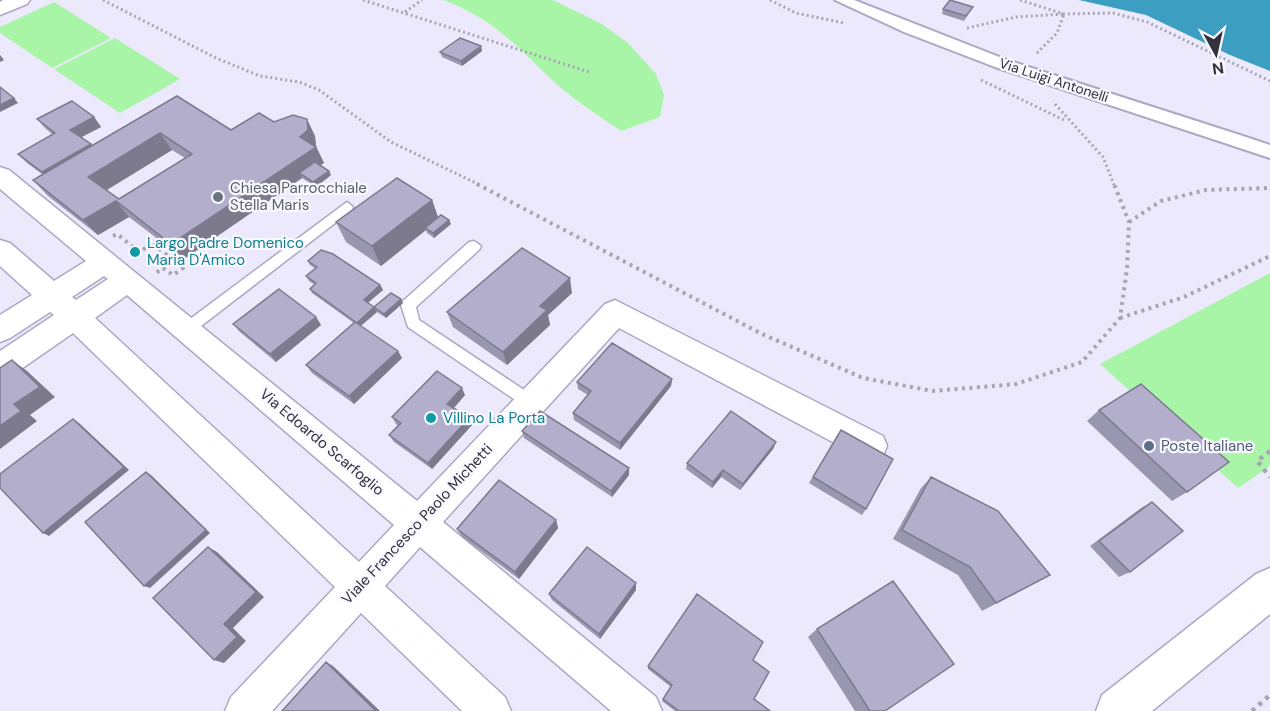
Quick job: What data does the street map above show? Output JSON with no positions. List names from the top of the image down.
{
  "streets": {
    "street": ["Via Luigi Antonelli", "Via Edoardo Scarfoglio", "Viale Francesco Paolo Michetti"]
  },
  "crossings": [
    ["Via Edoardo Scarfoglio", "Viale Francesco Paolo Michetti"]
  ],
  "places": [
    "Chiesa Parrocchiale Stella Maris",
    "Largo Padre Domenico Maria D'Amico",
    "Villino La Porta",
    "Poste Italiane"
  ],
  "north": "bottom"
}
